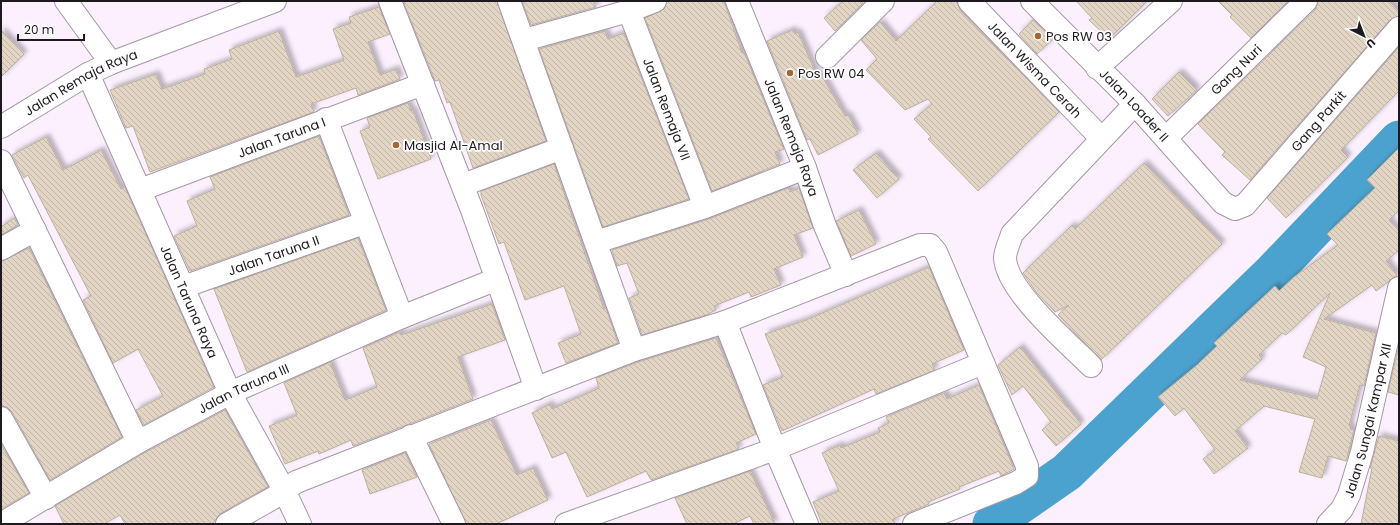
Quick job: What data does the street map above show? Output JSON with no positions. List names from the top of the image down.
{
  "streets": {
    "street": [
      "Gang Nuri",
      "Jalan Wisma Cerah",
      "Jalan Remaja Raya",
      "Jalan Loader II",
      "Jalan Remaja VII",
      "Gang Parkit",
      "Jalan Taruna I",
      "Jalan Taruna II",
      "Jalan Taruna Raya",
      "Jalan Taruna III",
      "Jalan Sungai Kampar XII"
    ]
  },
  "crossings": [
    ["Gang Nuri", "Jalan Loader II"],
    ["Jalan Remaja Raya", "Jalan Taruna Raya"],
    ["Jalan Loader II", "Gang Parkit"],
    ["Jalan Taruna I", "Jalan Taruna Raya"],
    ["Jalan Taruna II", "Jalan Taruna Raya"],
    ["Jalan Taruna Raya", "Jalan Taruna III"]
  ],
  "places": ["Pos RW 03", "Pos RW 04", "Masjid Al-Amal"],
  "scale_bar": "20 m",
  "north": "bottom right"
}
